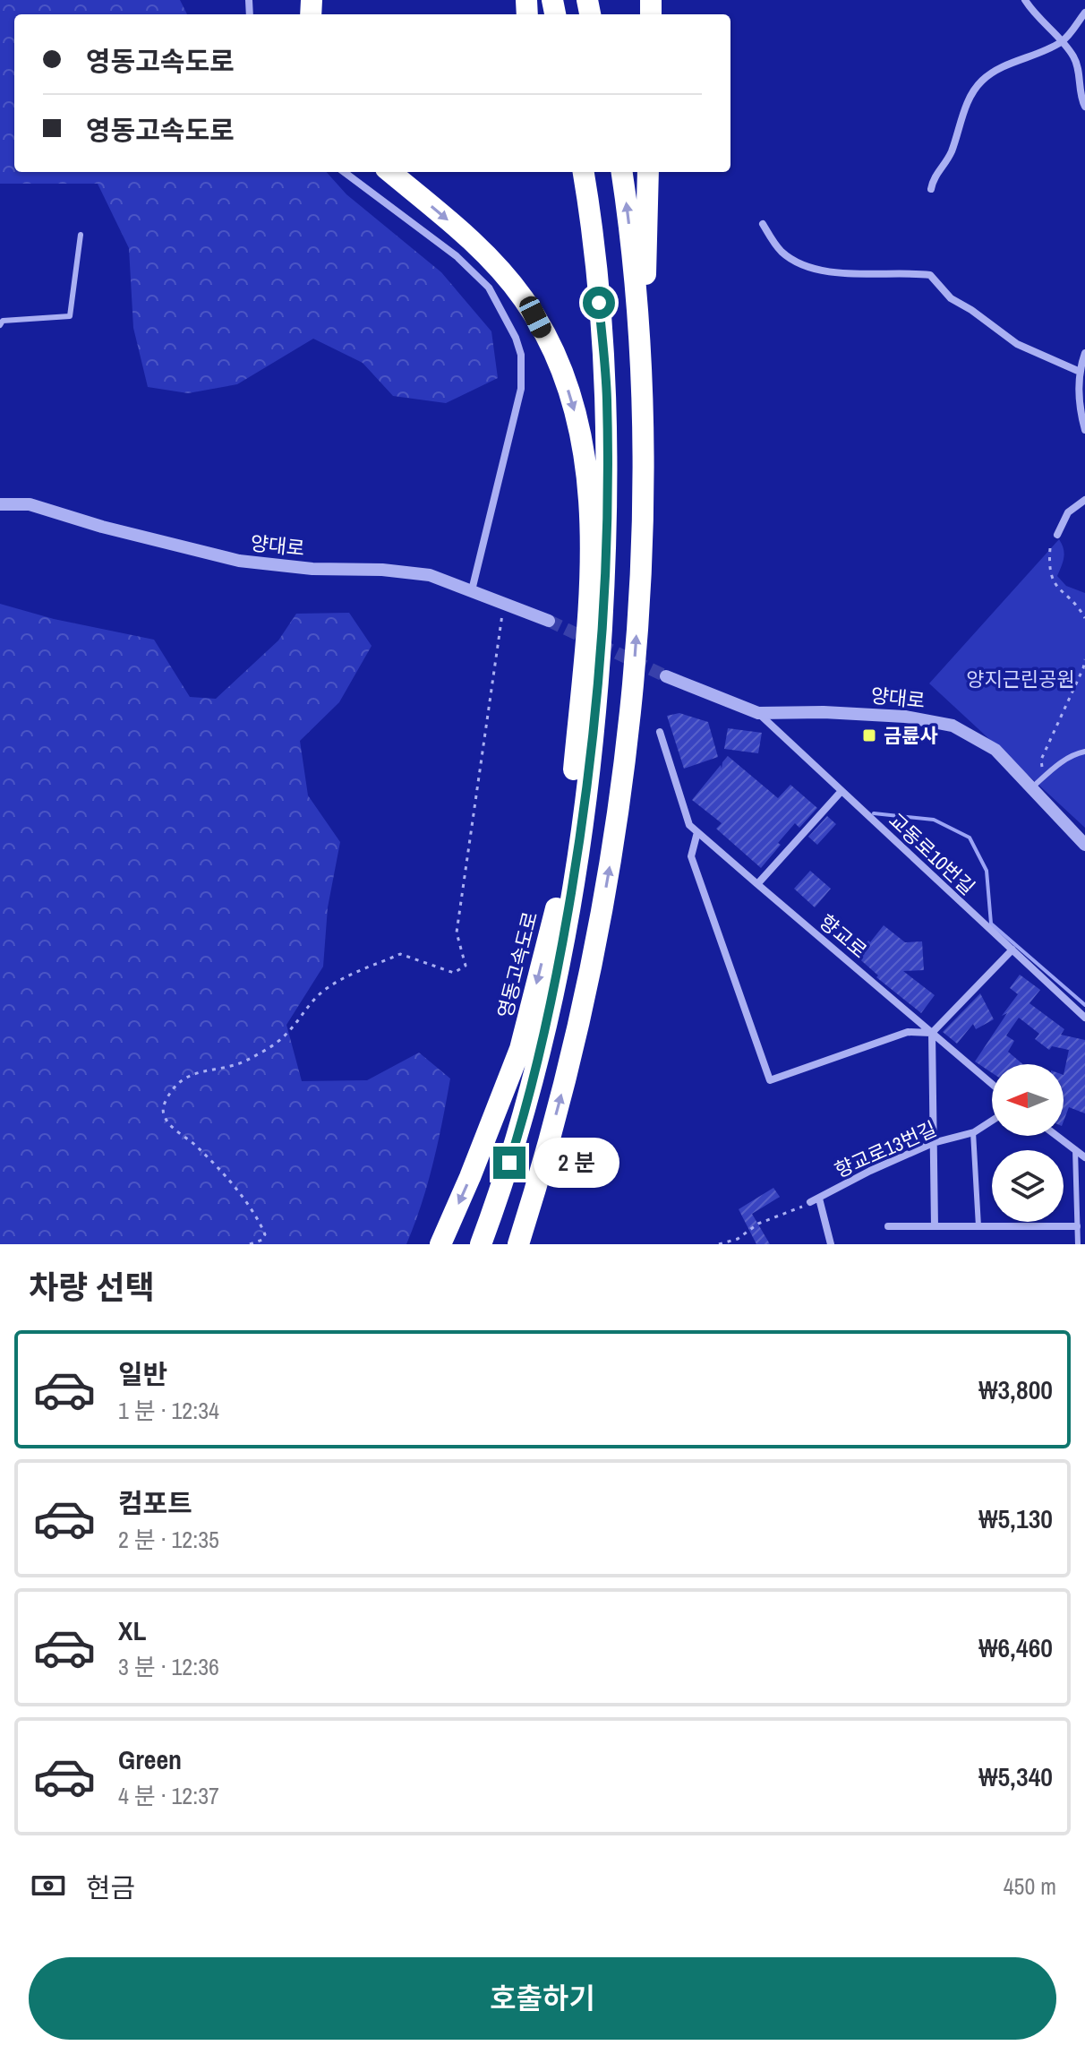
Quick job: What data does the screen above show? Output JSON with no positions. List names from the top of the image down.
{
  "streets": {
    "highway": ["영동고속도로"],
    "street": [
      "양대로",
      "교동로10번길",
      "향교로",
      "향교로13번길"
    ]
  },
  "crossings": [
    ["양대로", "교동로10번길"]
  ],
  "parks": ["양지근린공원"],
  "places": {
    "transit": ["금륜사"]
  },
  "north": "left",
  "page": {
    "banner": ["영동고속도로", "영동고속도로"],
    "bubble": "2 분",
    "heading": "차량 선택",
    "list": [
      {
        "name": "일반",
        "note": "1 분 · 12:34",
        "value": "₩3,800"
      },
      {
        "name": "컴포트",
        "note": "2 분 · 12:35",
        "value": "₩5,130"
      },
      {
        "name": "XL",
        "note": "3 분 · 12:36",
        "value": "₩6,460"
      },
      {
        "name": "Green",
        "note": "4 분 · 12:37",
        "value": "₩5,340"
      }
    ],
    "pay": ["현금", "450 m"],
    "buttons": "호출하기"
  }
}
